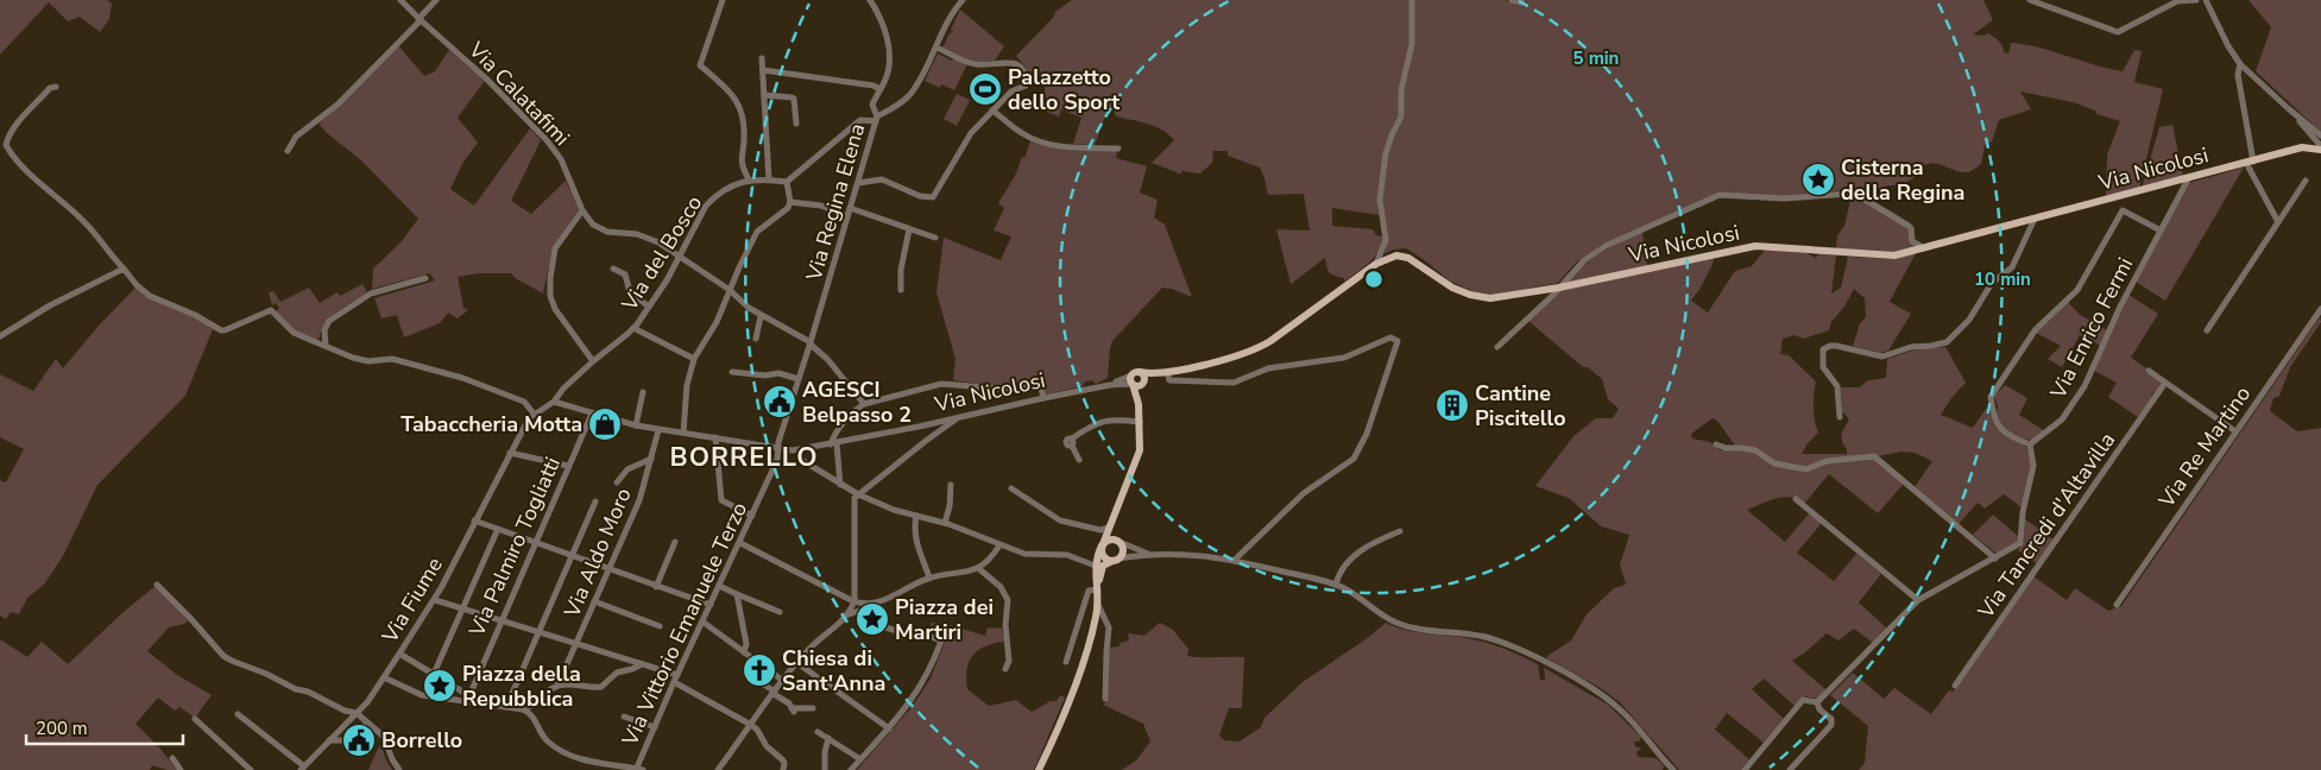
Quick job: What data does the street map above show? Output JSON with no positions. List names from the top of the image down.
{
  "streets": {
    "main road": ["Via Nicolosi"],
    "street": [
      "Via Calatafimi",
      "Via Regina Elena",
      "Via del Bosco",
      "Via Enrico Fermi",
      "Via Re Martino",
      "Via Tancredi d'Altavilla",
      "Via Palmiro Togliatti",
      "Via Aldo Moro",
      "Via Fiume",
      "Via Vittorio Emanuele Terzo"
    ]
  },
  "crossings": [
    ["Via Calatafimi", "Via Regina Elena"],
    ["Via Calatafimi", "Via del Bosco"],
    ["Via Nicolosi", "Via Enrico Fermi"],
    ["Via Regina Elena", "Via Vittorio Emanuele Terzo"],
    ["Via del Bosco", "Via Fiume"]
  ],
  "districts": ["BORRELLO"],
  "places": {
    "sports": ["Palazzetto dello Sport"],
    "place": ["Cisterna della Regina", "Piazza dei Martiri", "Piazza della Repubblica"],
    "public building": ["AGESCI Belpasso 2", "Borrello"],
    "building": ["Cantine Piscitello"],
    "shop": ["Tabaccheria Motta"],
    "church": ["Chiesa di Sant'Anna"]
  },
  "scale_bar": "200 m",
  "rings": ["5 min", "10 min"]
}
